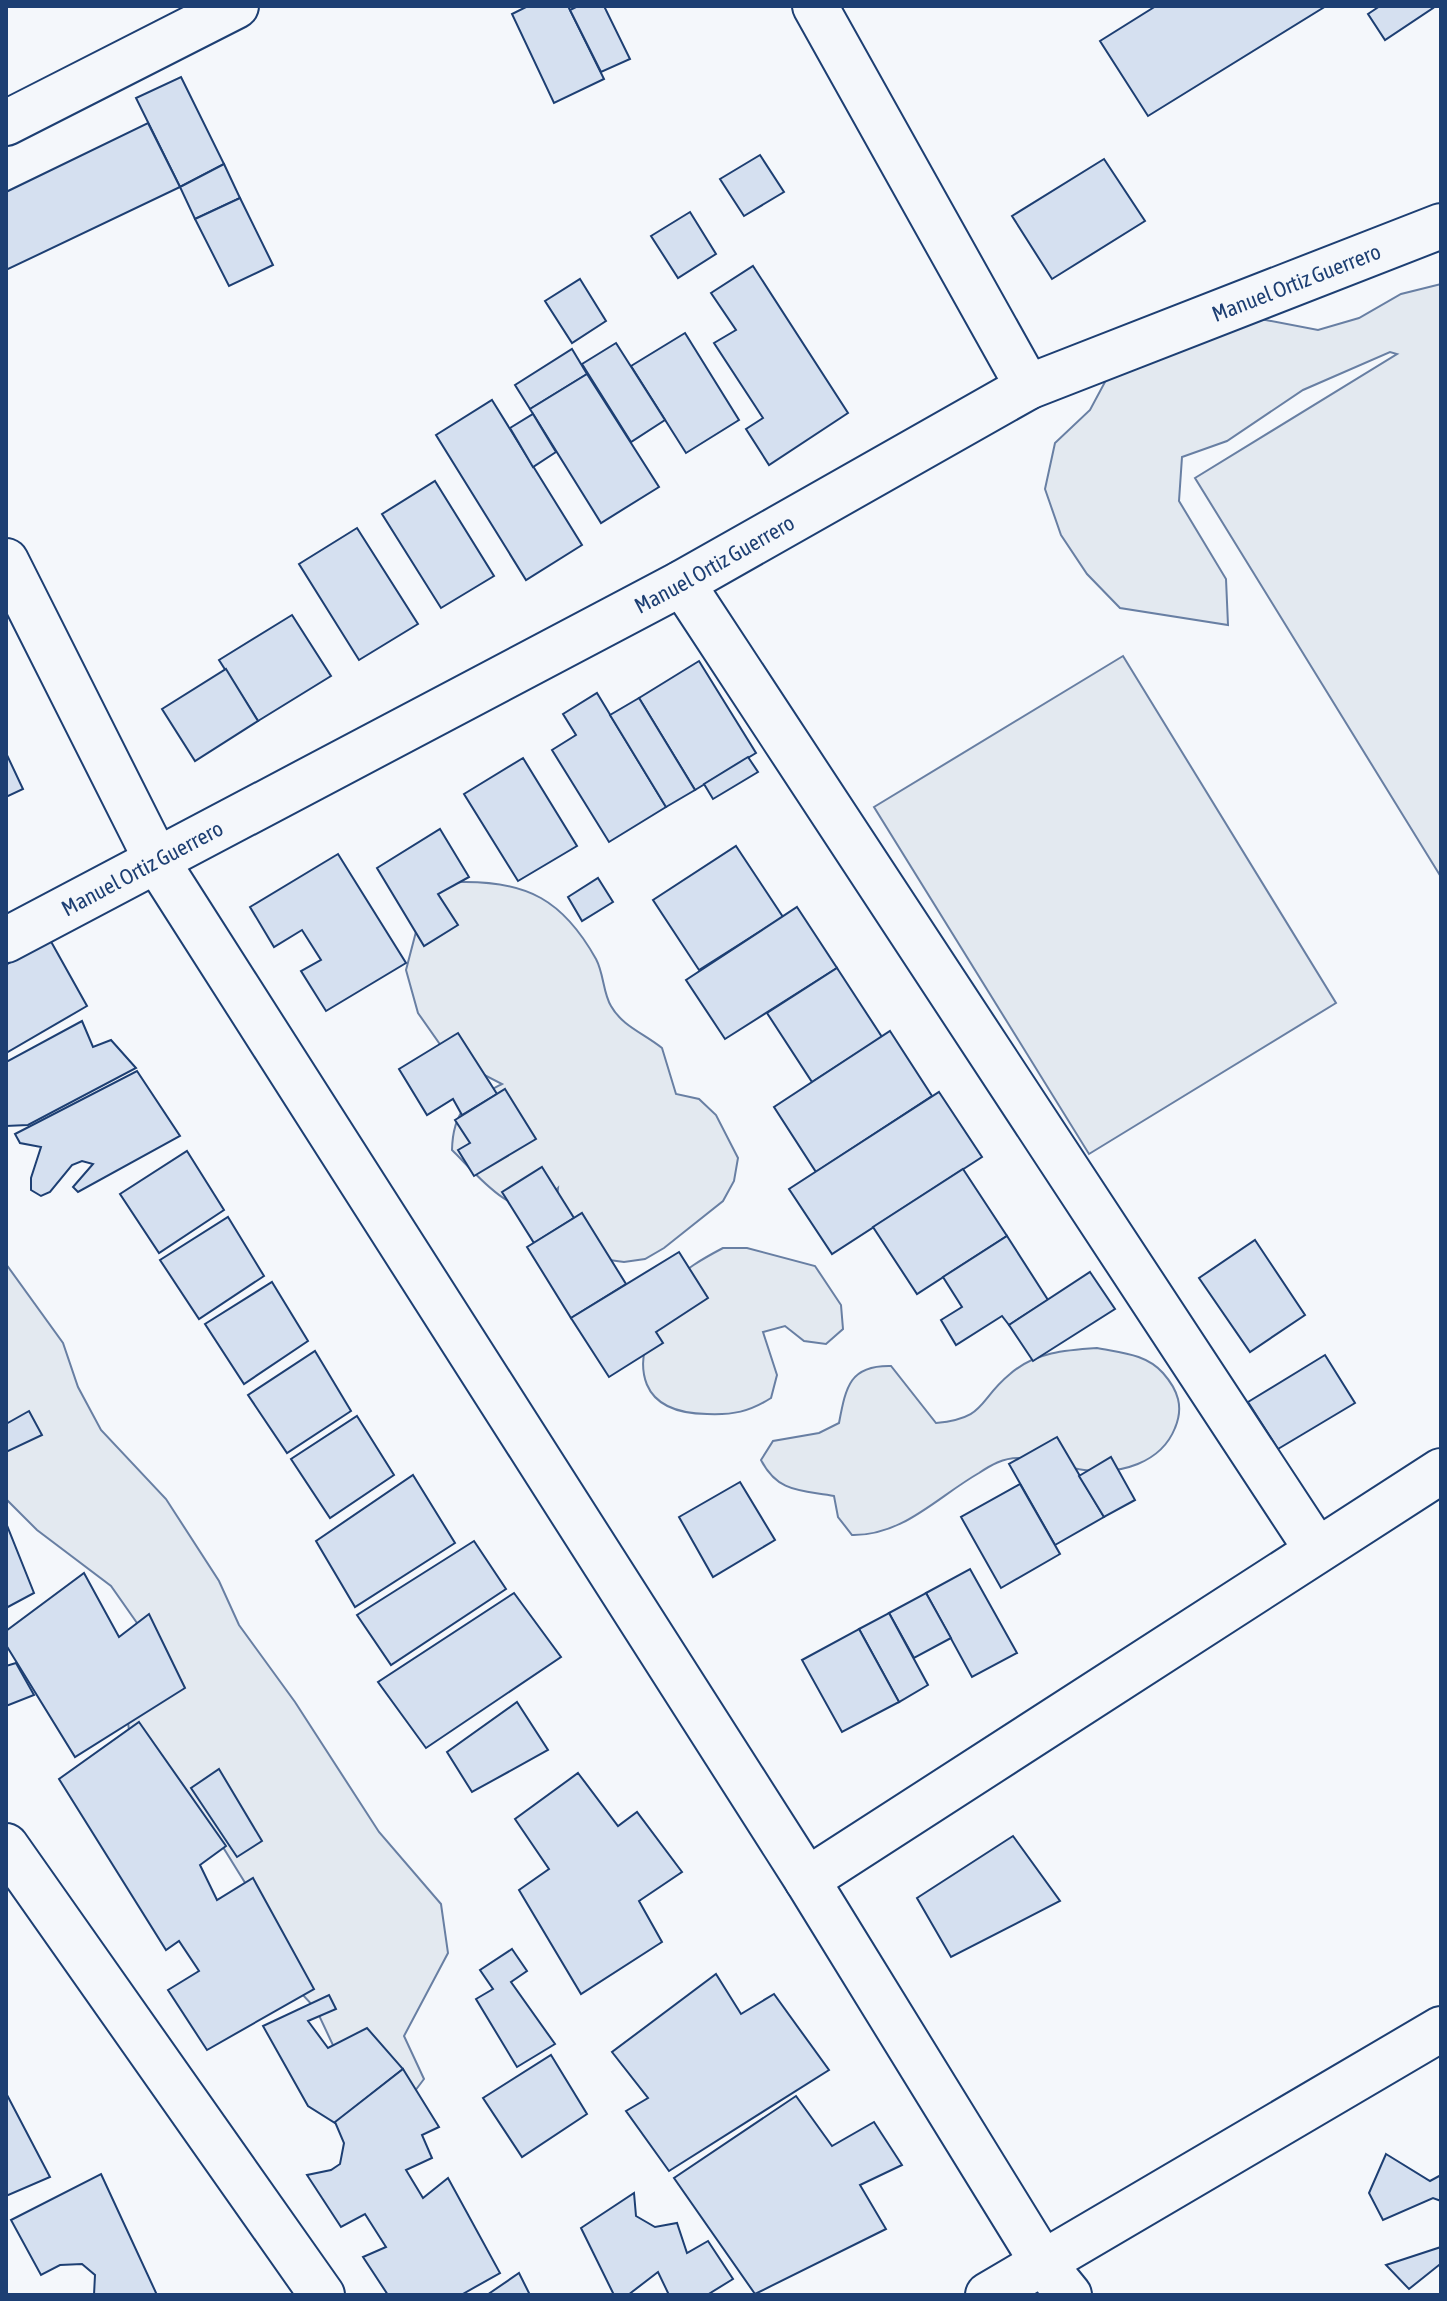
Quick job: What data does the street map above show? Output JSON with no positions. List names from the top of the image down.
{
  "streets": {
    "street": ["Manuel Ortiz Guerrero"]
  }
}
